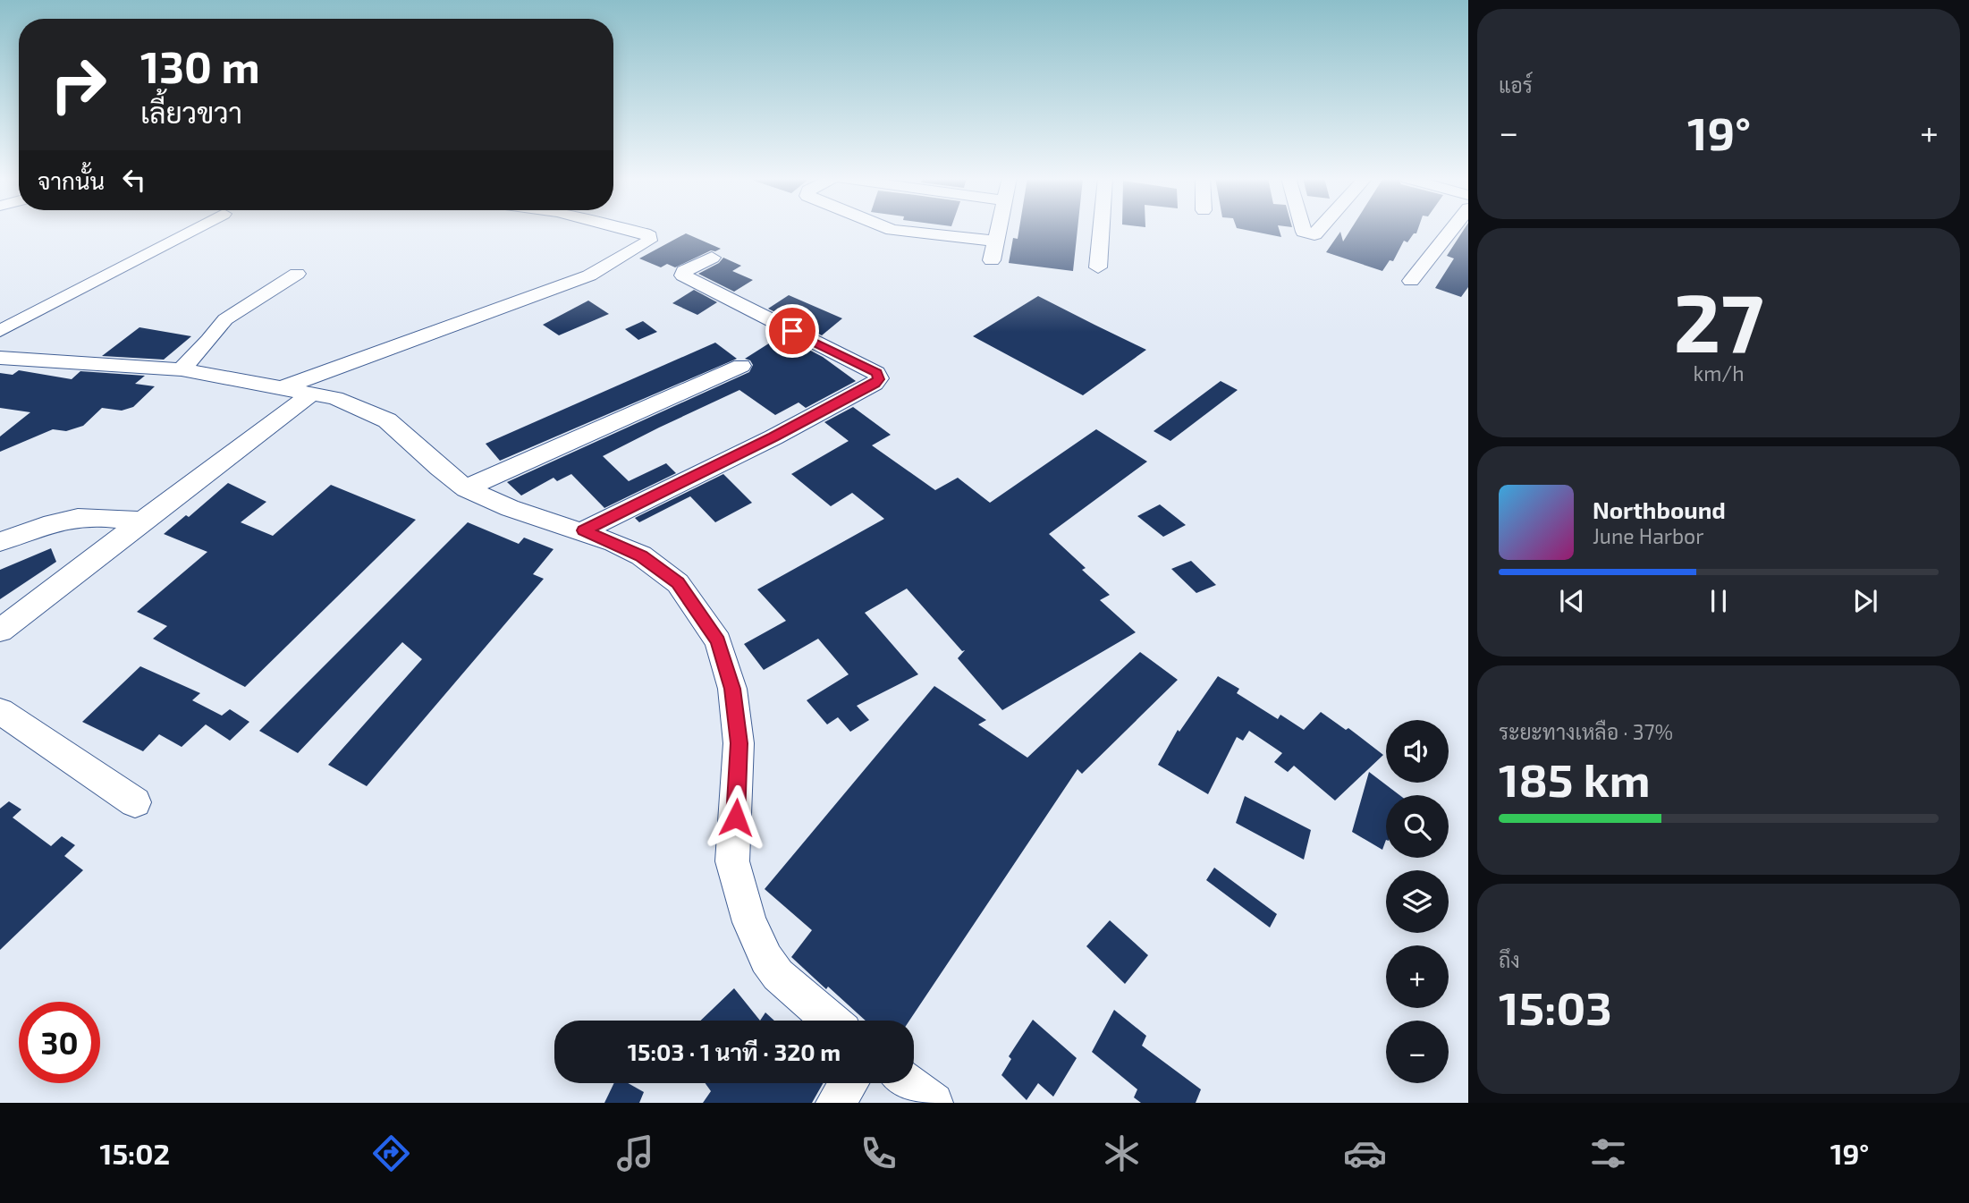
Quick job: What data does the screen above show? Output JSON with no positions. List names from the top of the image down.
{
  "page": {
    "tile": [
      "แอร์",
      ["27", "km/h"],
      ["ระยะทางเหลือ · 37%", "185 km"],
      ["ถึง", "15:03"]
    ],
    "turn": ["130 m", "เลี้ยวขวา"],
    "heat": ["−", "19°", "+"],
    "then": "จากนั้น",
    "song": ["Northbound", "June Harbor"],
    "map_buttons": ["+", "−"],
    "limit": "30",
    "trip": "15:03 · 1 นาที · 320 m",
    "tabs": ["15:02", "19°"]
  }
}
